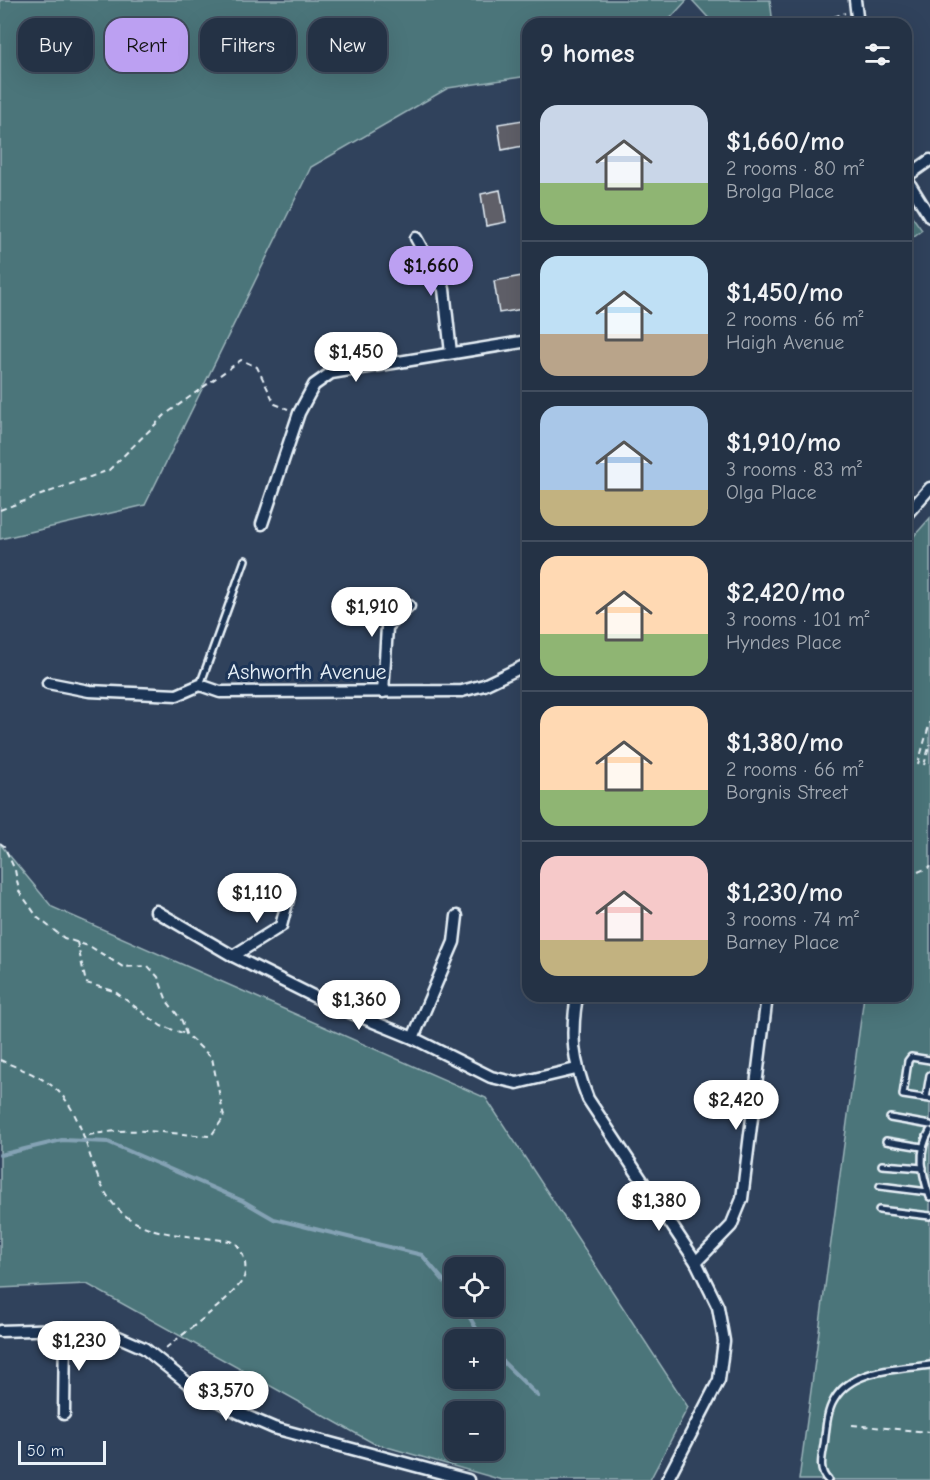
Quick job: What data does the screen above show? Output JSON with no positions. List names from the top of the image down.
{
  "streets": {
    "street": ["Ashworth Avenue"]
  },
  "scale_bar": "50 m",
  "page": {
    "chip": [
      "Buy",
      "Rent",
      "Filters",
      "New"
    ],
    "heading": "9 homes",
    "list": [
      {
        "name": "$1,660/mo",
        "note": "2 rooms · 80 m² · Brolga Place"
      },
      {
        "name": "$1,450/mo",
        "note": "2 rooms · 66 m² · Haigh Avenue"
      },
      {
        "name": "$1,910/mo",
        "note": "3 rooms · 83 m² · Olga Place"
      },
      {
        "name": "$2,420/mo",
        "note": "3 rooms · 101 m² · Hyndes Place"
      },
      {
        "name": "$1,380/mo",
        "note": "2 rooms · 66 m² · Borgnis Street"
      },
      {
        "name": "$1,230/mo",
        "note": "3 rooms · 74 m² · Barney Place"
      }
    ],
    "price": [
      "$1,660",
      "$1,450",
      "$1,910",
      "$1,110",
      "$1,360",
      "$2,420",
      "$1,380",
      "$1,230",
      "$3,570"
    ],
    "map_buttons": ["+", "−"],
    "scale": "50 m"
  }
}
